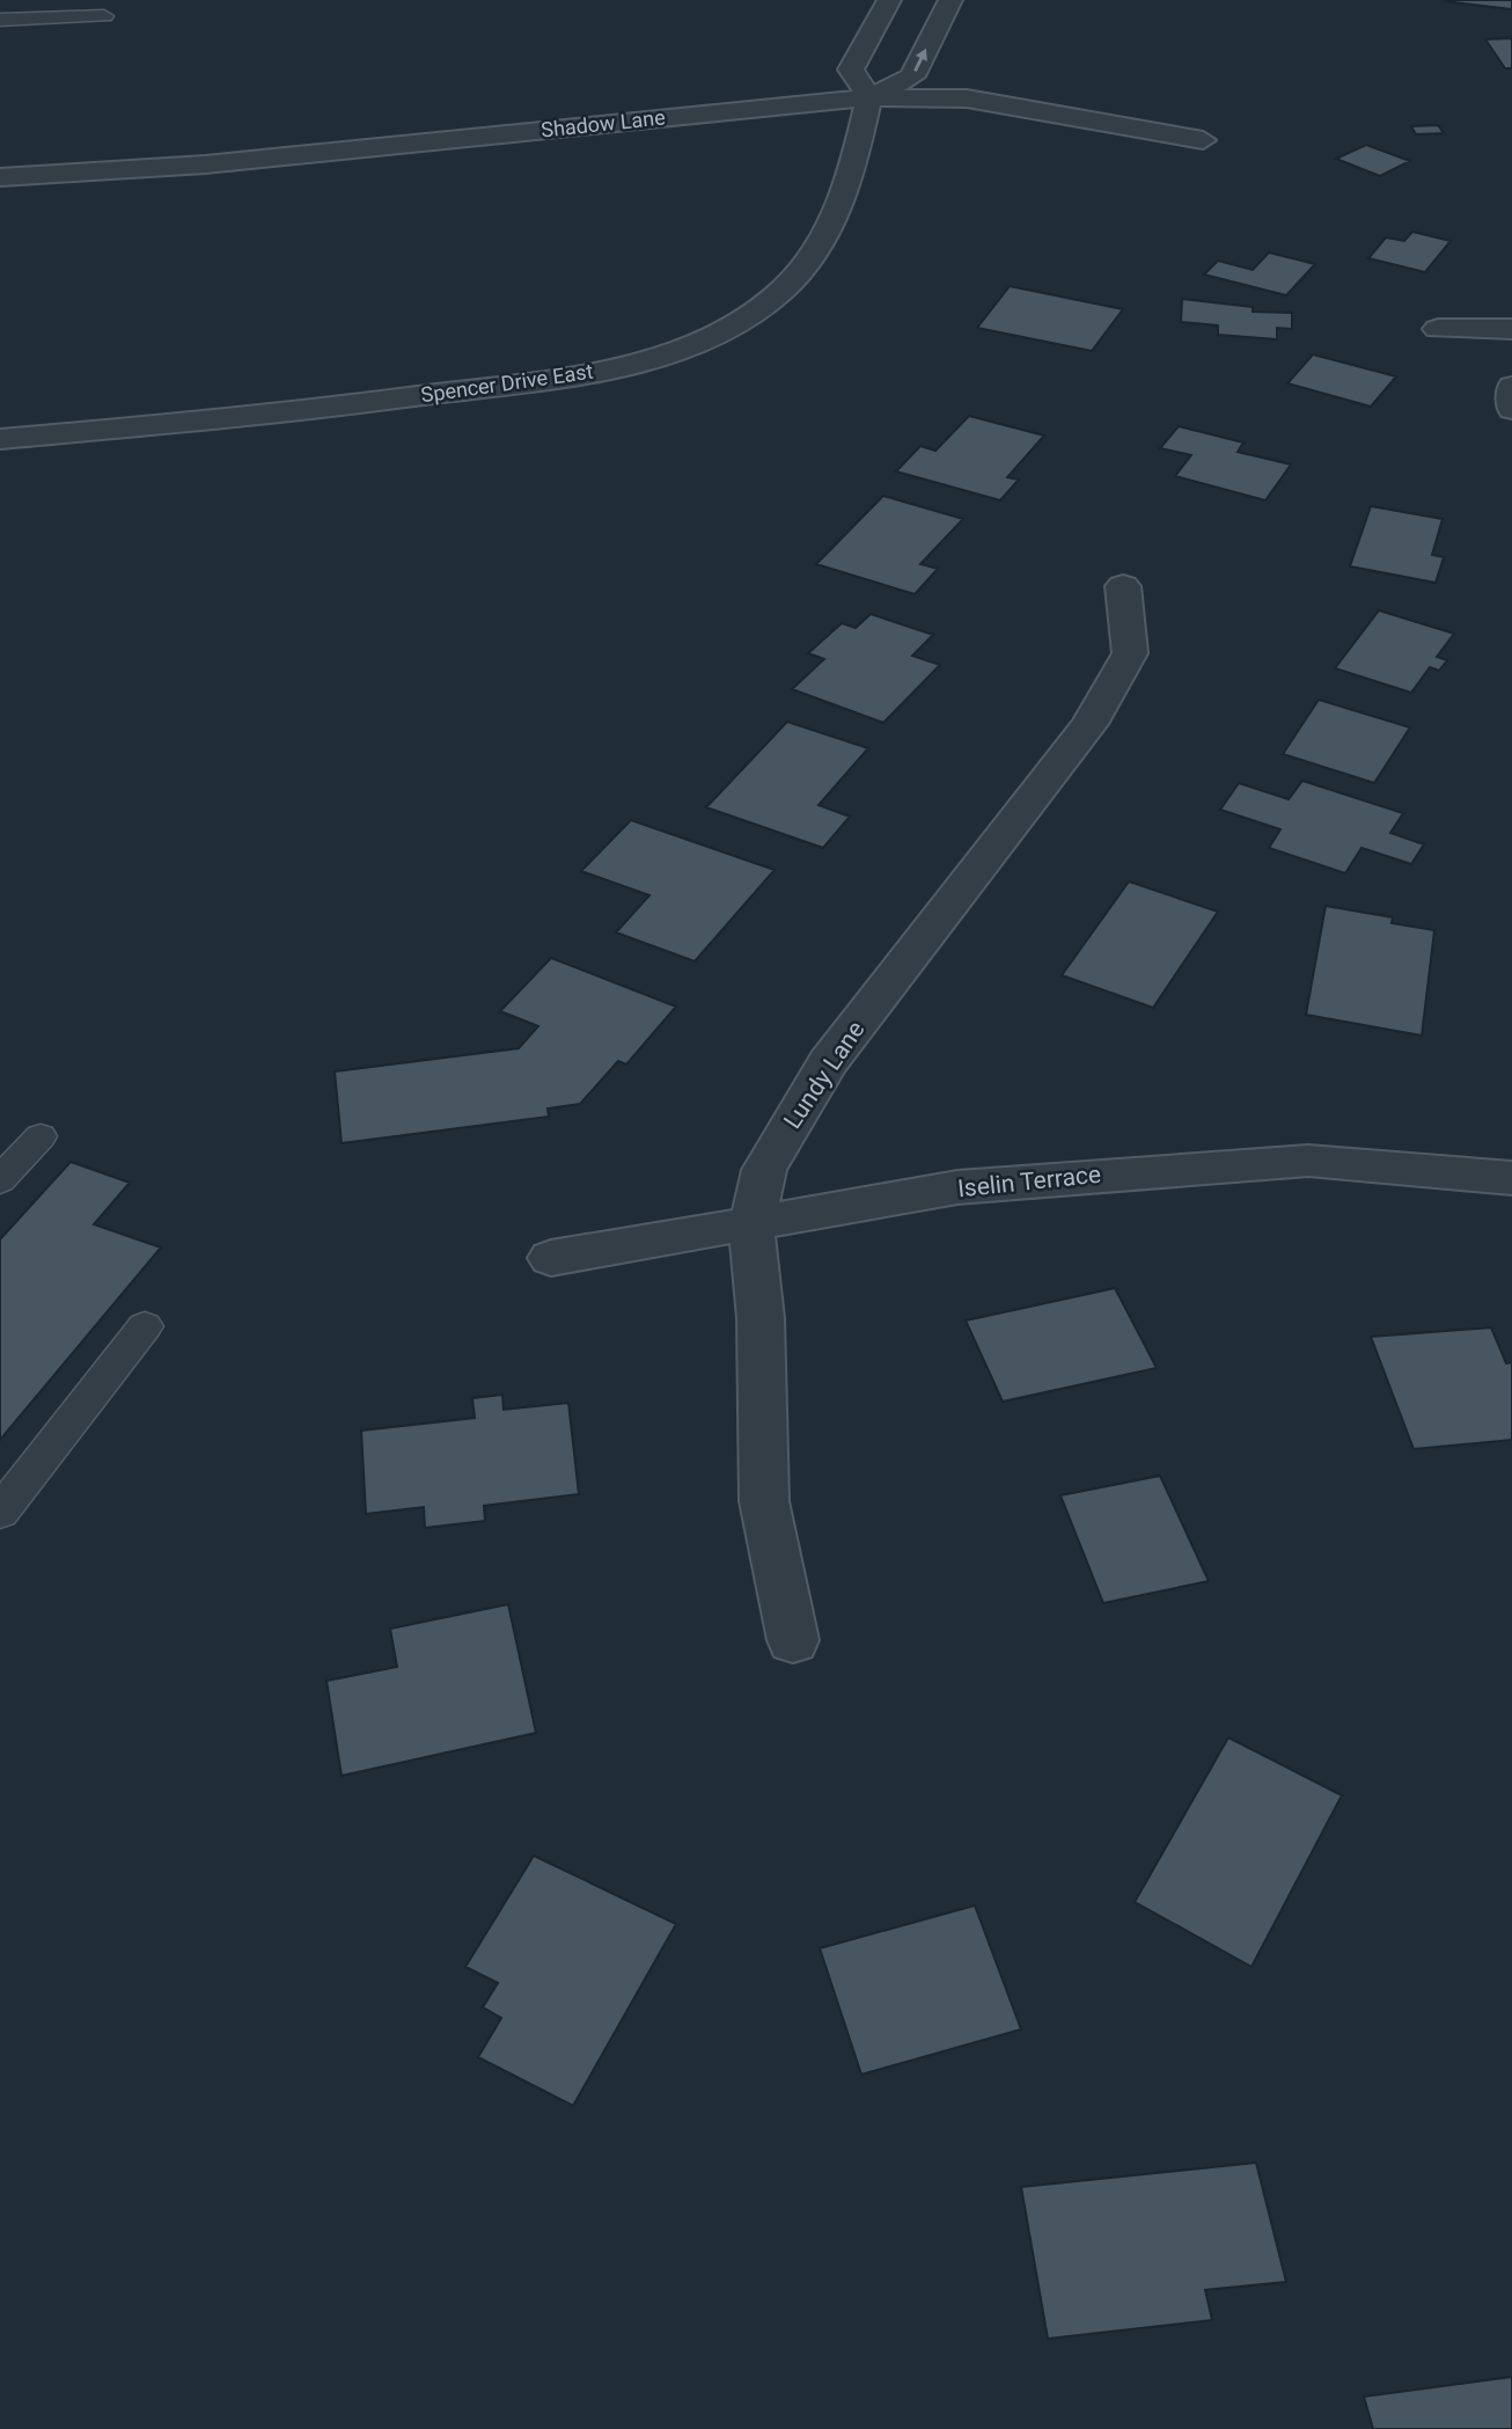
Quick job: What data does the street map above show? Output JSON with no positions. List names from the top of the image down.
{
  "streets": {
    "street": [
      "Shadow Lane",
      "Spencer Drive East",
      "Lundy Lane",
      "Iselin Terrace"
    ]
  },
  "crossings": [
    ["Shadow Lane", "Spencer Drive East"],
    ["Lundy Lane", "Iselin Terrace"]
  ]
}
